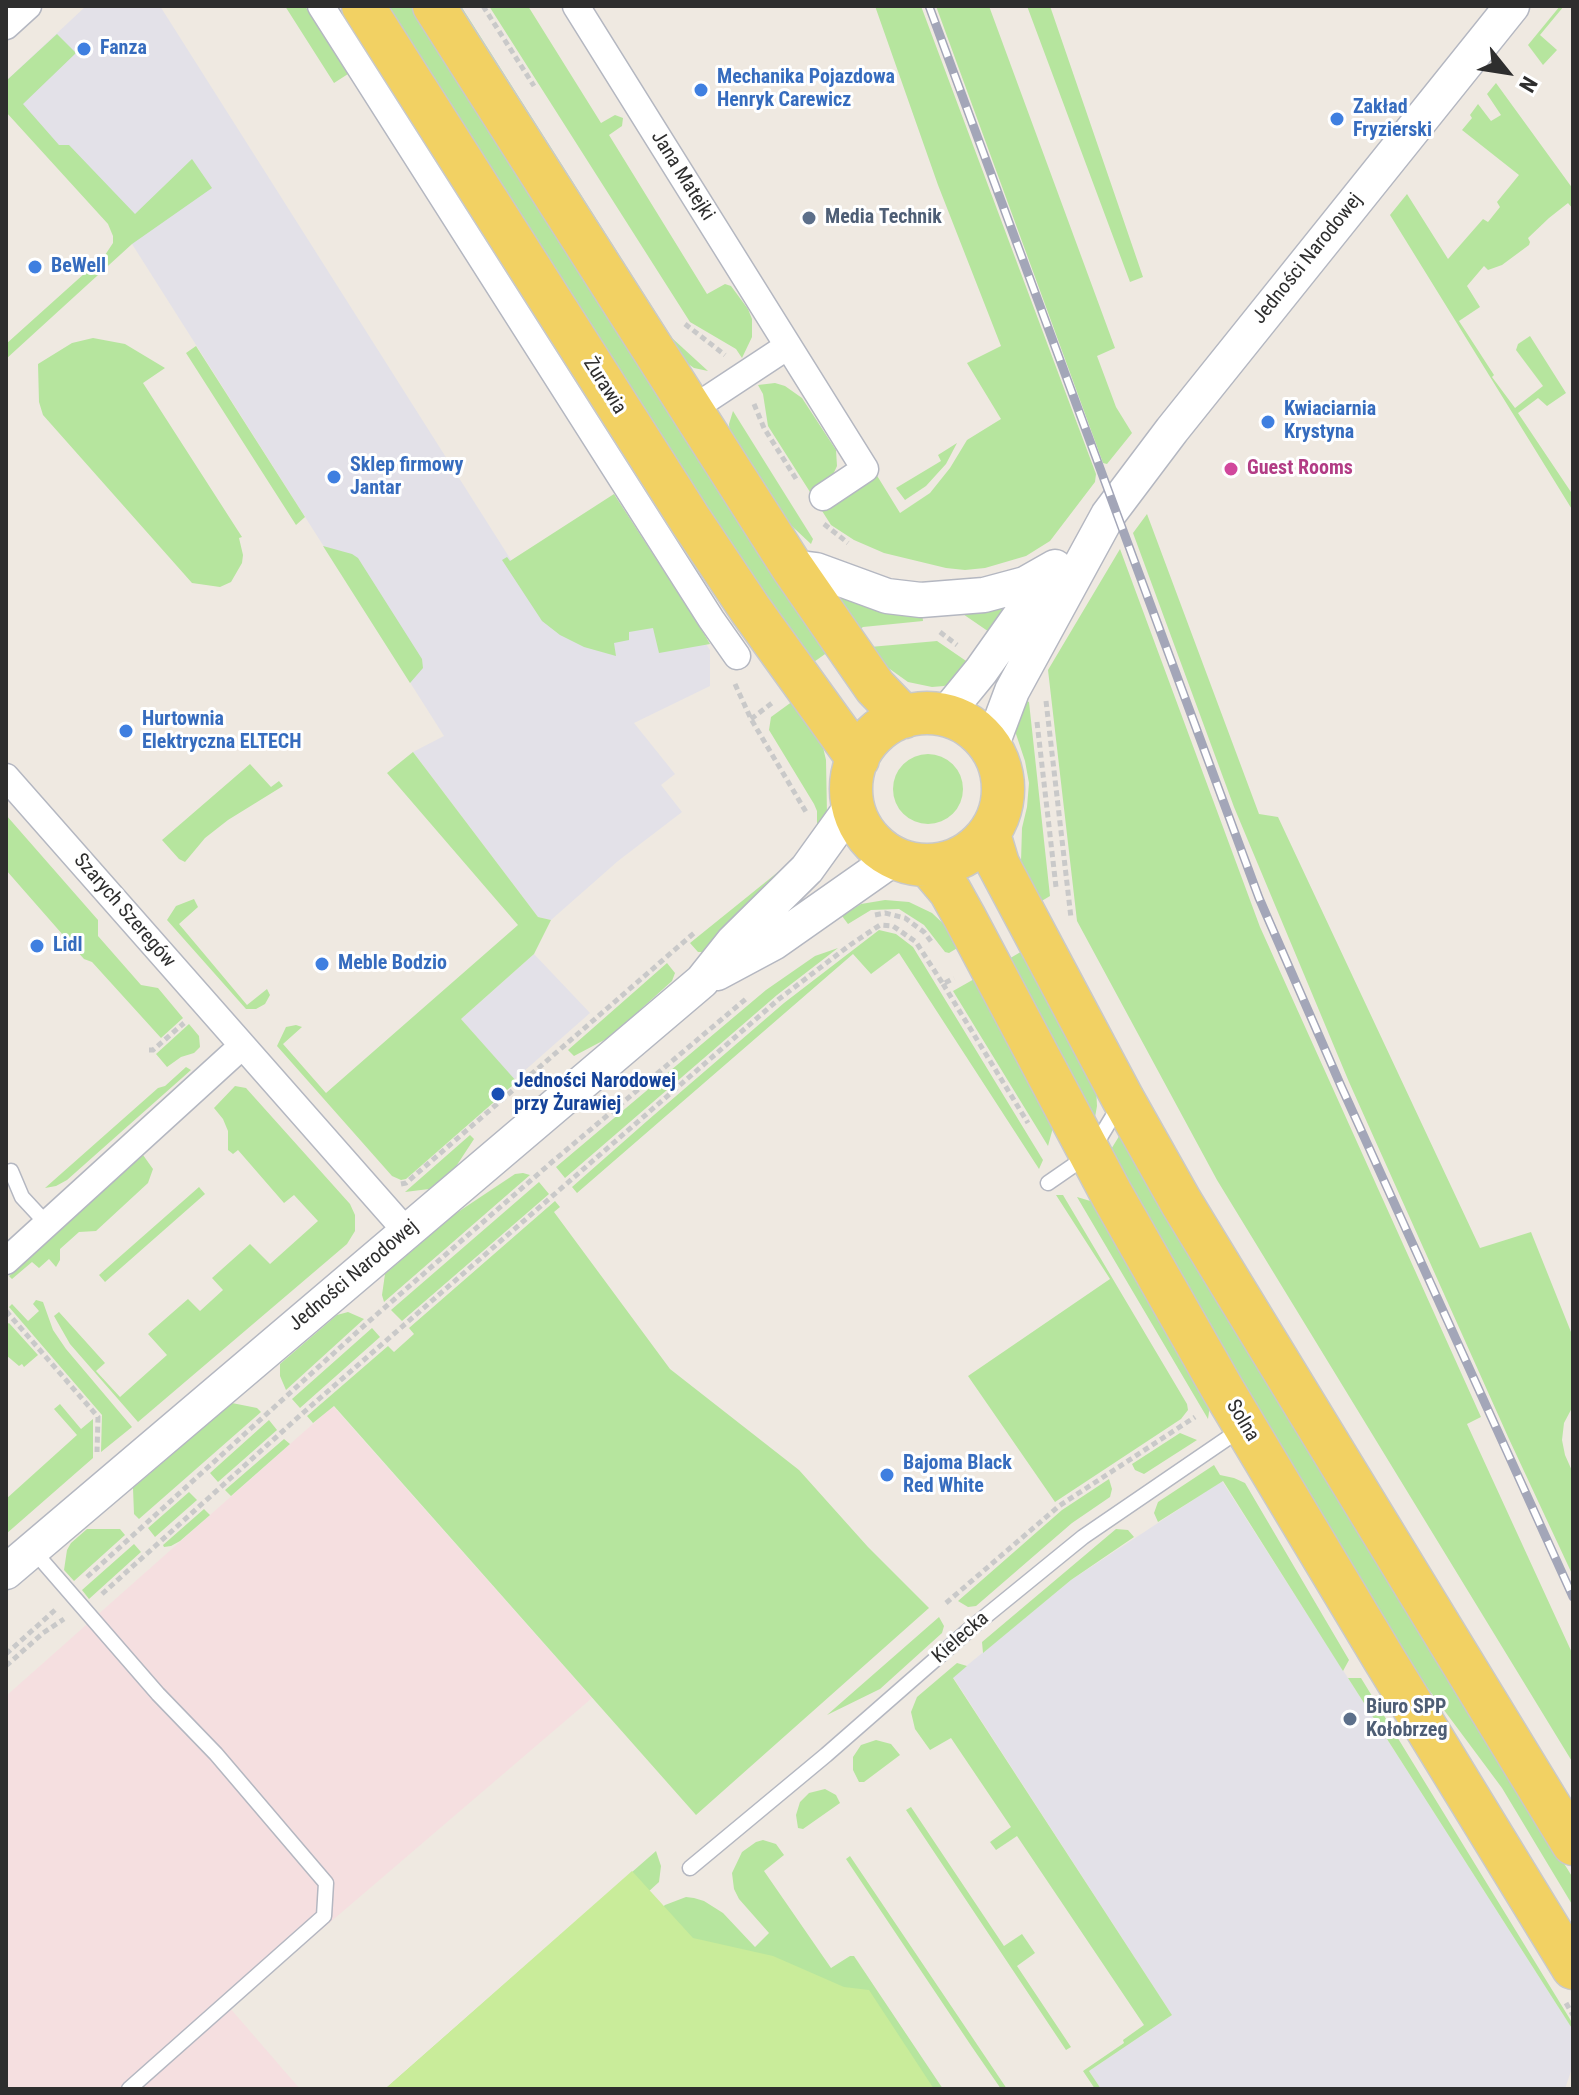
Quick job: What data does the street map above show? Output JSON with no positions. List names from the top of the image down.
{
  "streets": {
    "main road": ["Żurawia", "Solna"],
    "street": ["Jana Matejki", "Jedności Narodowej", "Szarych Szeregów"],
    "lane": ["Kielecka"]
  },
  "crossings": [
    ["Jedności Narodowej", "Żurawia"],
    ["Jedności Narodowej", "Szarych Szeregów"],
    ["Jedności Narodowej", "Solna"],
    ["Żurawia", "Solna"],
    ["Solna", "Kielecka"]
  ],
  "places": [
    "Fanza",
    "Mechanika Pojazdowa Henryk Carewicz",
    "Zakład Fryzierski",
    "Media Technik",
    "BeWell",
    "Kwiaciarnia Krystyna",
    "Guest Rooms",
    "Sklep firmowy Jantar",
    "Hurtownia Elektryczna ELTECH",
    "Lidl",
    "Meble Bodzio",
    "Jedności Narodowej przy Żurawiej",
    "Bajoma Black Red White",
    "Biuro SPP Kołobrzeg"
  ],
  "north": "bottom right"
}
